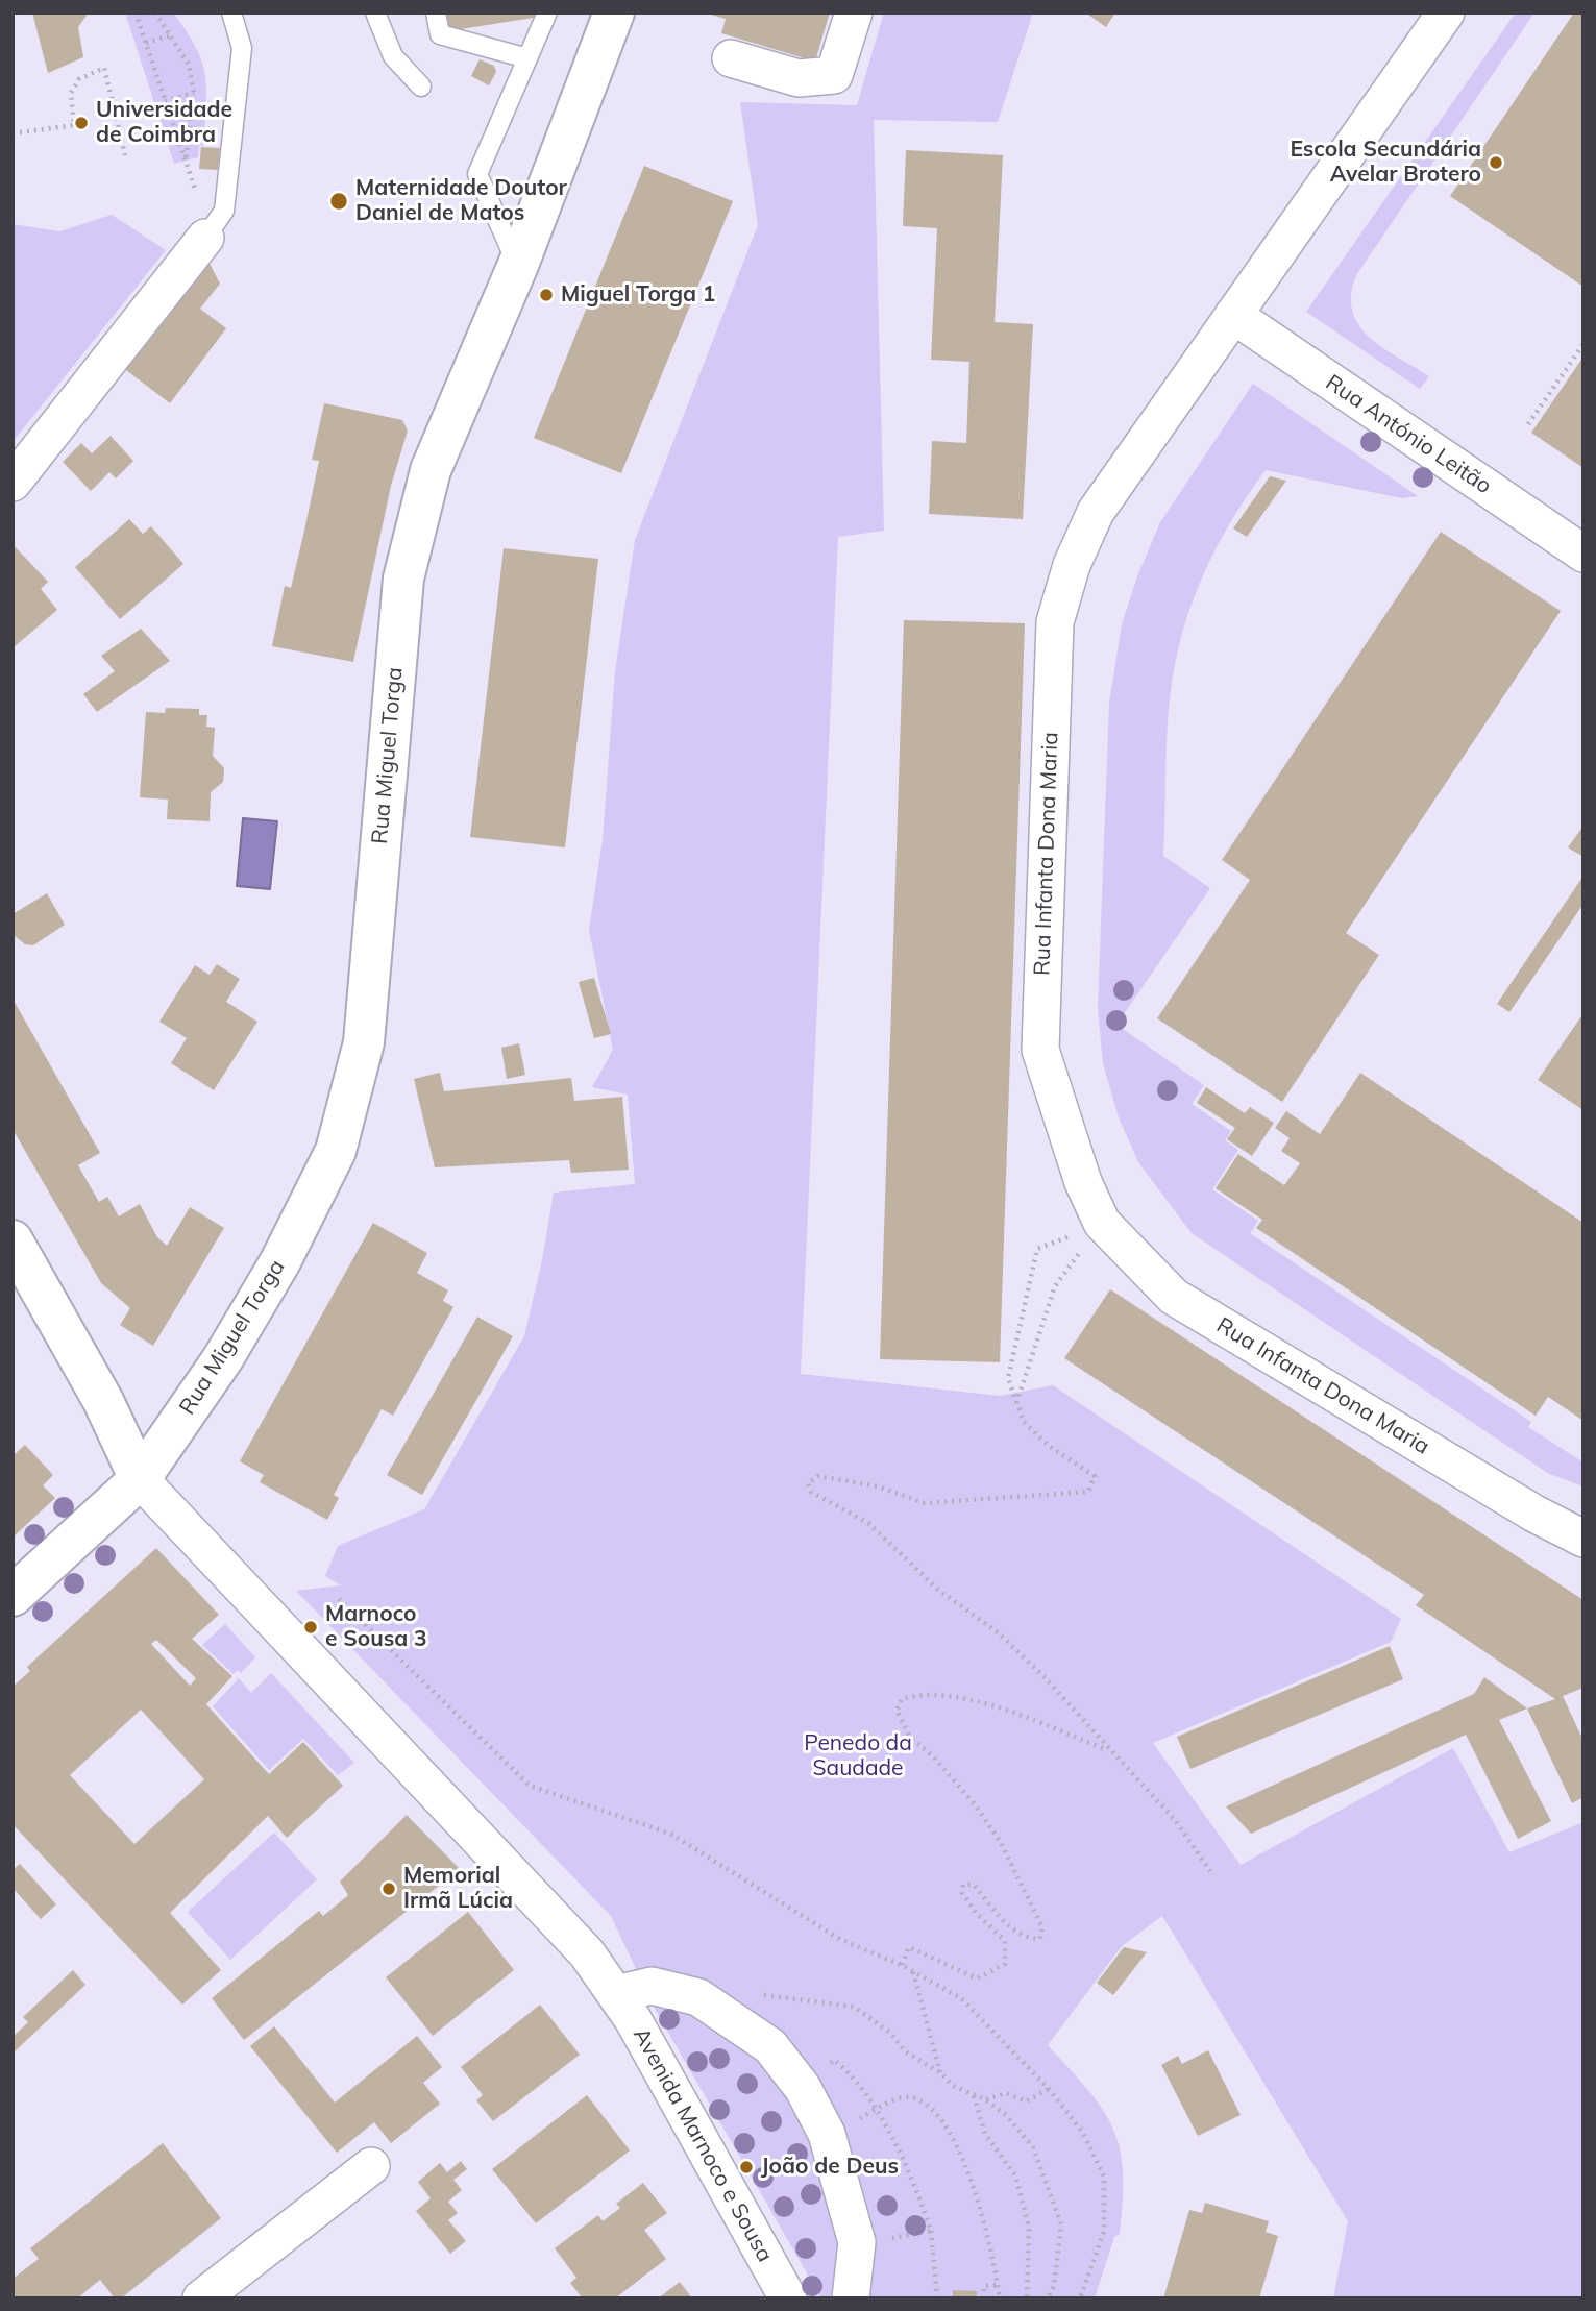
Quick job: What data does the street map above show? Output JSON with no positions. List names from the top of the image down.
{
  "streets": {
    "main road": ["Rua Miguel Torga"],
    "street": ["Rua António Leitão", "Rua Infanta Dona Maria", "Avenida Marnoco e Sousa"]
  },
  "crossings": [
    ["Rua António Leitão", "Rua Infanta Dona Maria"],
    ["Rua Miguel Torga", "Avenida Marnoco e Sousa"]
  ],
  "parks": ["Penedo da Saudade"],
  "places": [
    "Universidade de Coimbra",
    "Escola Secundária Avelar Brotero",
    "Maternidade Doutor Daniel de Matos",
    "Miguel Torga 1",
    "Marnoco e Sousa 3",
    "Memorial Irmã Lúcia",
    "João de Deus"
  ]
}
